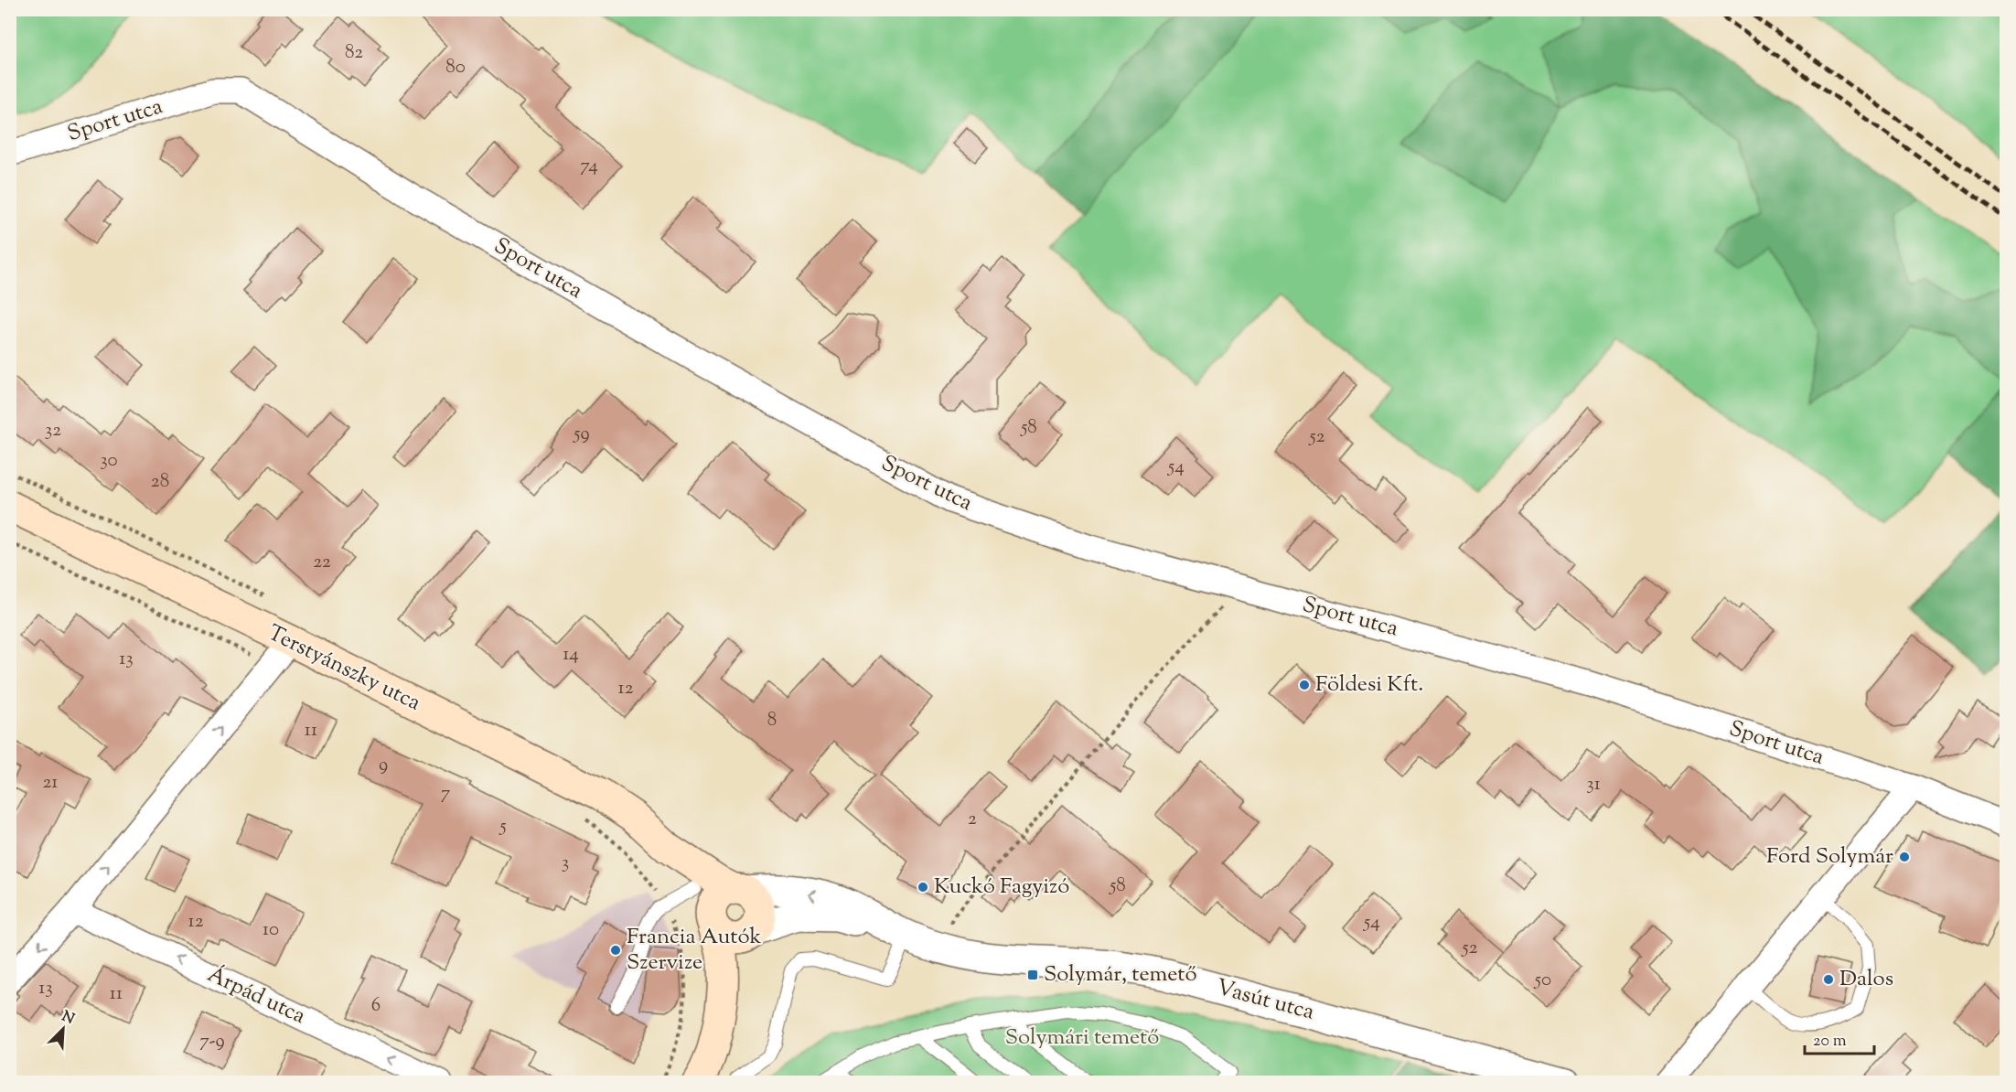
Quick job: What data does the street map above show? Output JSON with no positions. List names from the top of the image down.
{
  "streets": {
    "main road": ["Terstyánszky utca"],
    "street": ["Sport utca", "Árpád utca", "Vasút utca"]
  },
  "crossings": [
    ["Terstyánszky utca", "Vasút utca"]
  ],
  "one_way": ["Árpád utca"],
  "parks": ["Solymári temető"],
  "places": {
    "other": [
      "Földesi Kft.",
      "Ford Solymár",
      "Kuckó Fagyizó",
      "Francia Autók Szervize",
      "Dalos"
    ],
    "transit": ["Solymár, temető"]
  },
  "house_numbers": [
    "82",
    "80",
    "74",
    "58",
    "32",
    "59",
    "52",
    "30",
    "54",
    "28",
    "22",
    "14",
    "13",
    "12",
    "8",
    "11",
    "9",
    "21",
    "31",
    "7",
    "2",
    "5",
    "3",
    "58",
    "12",
    "54",
    "10",
    "52",
    "50",
    "13",
    "11",
    "6",
    "7-9"
  ],
  "scale_bar": "20 m",
  "north": "top right"
}
